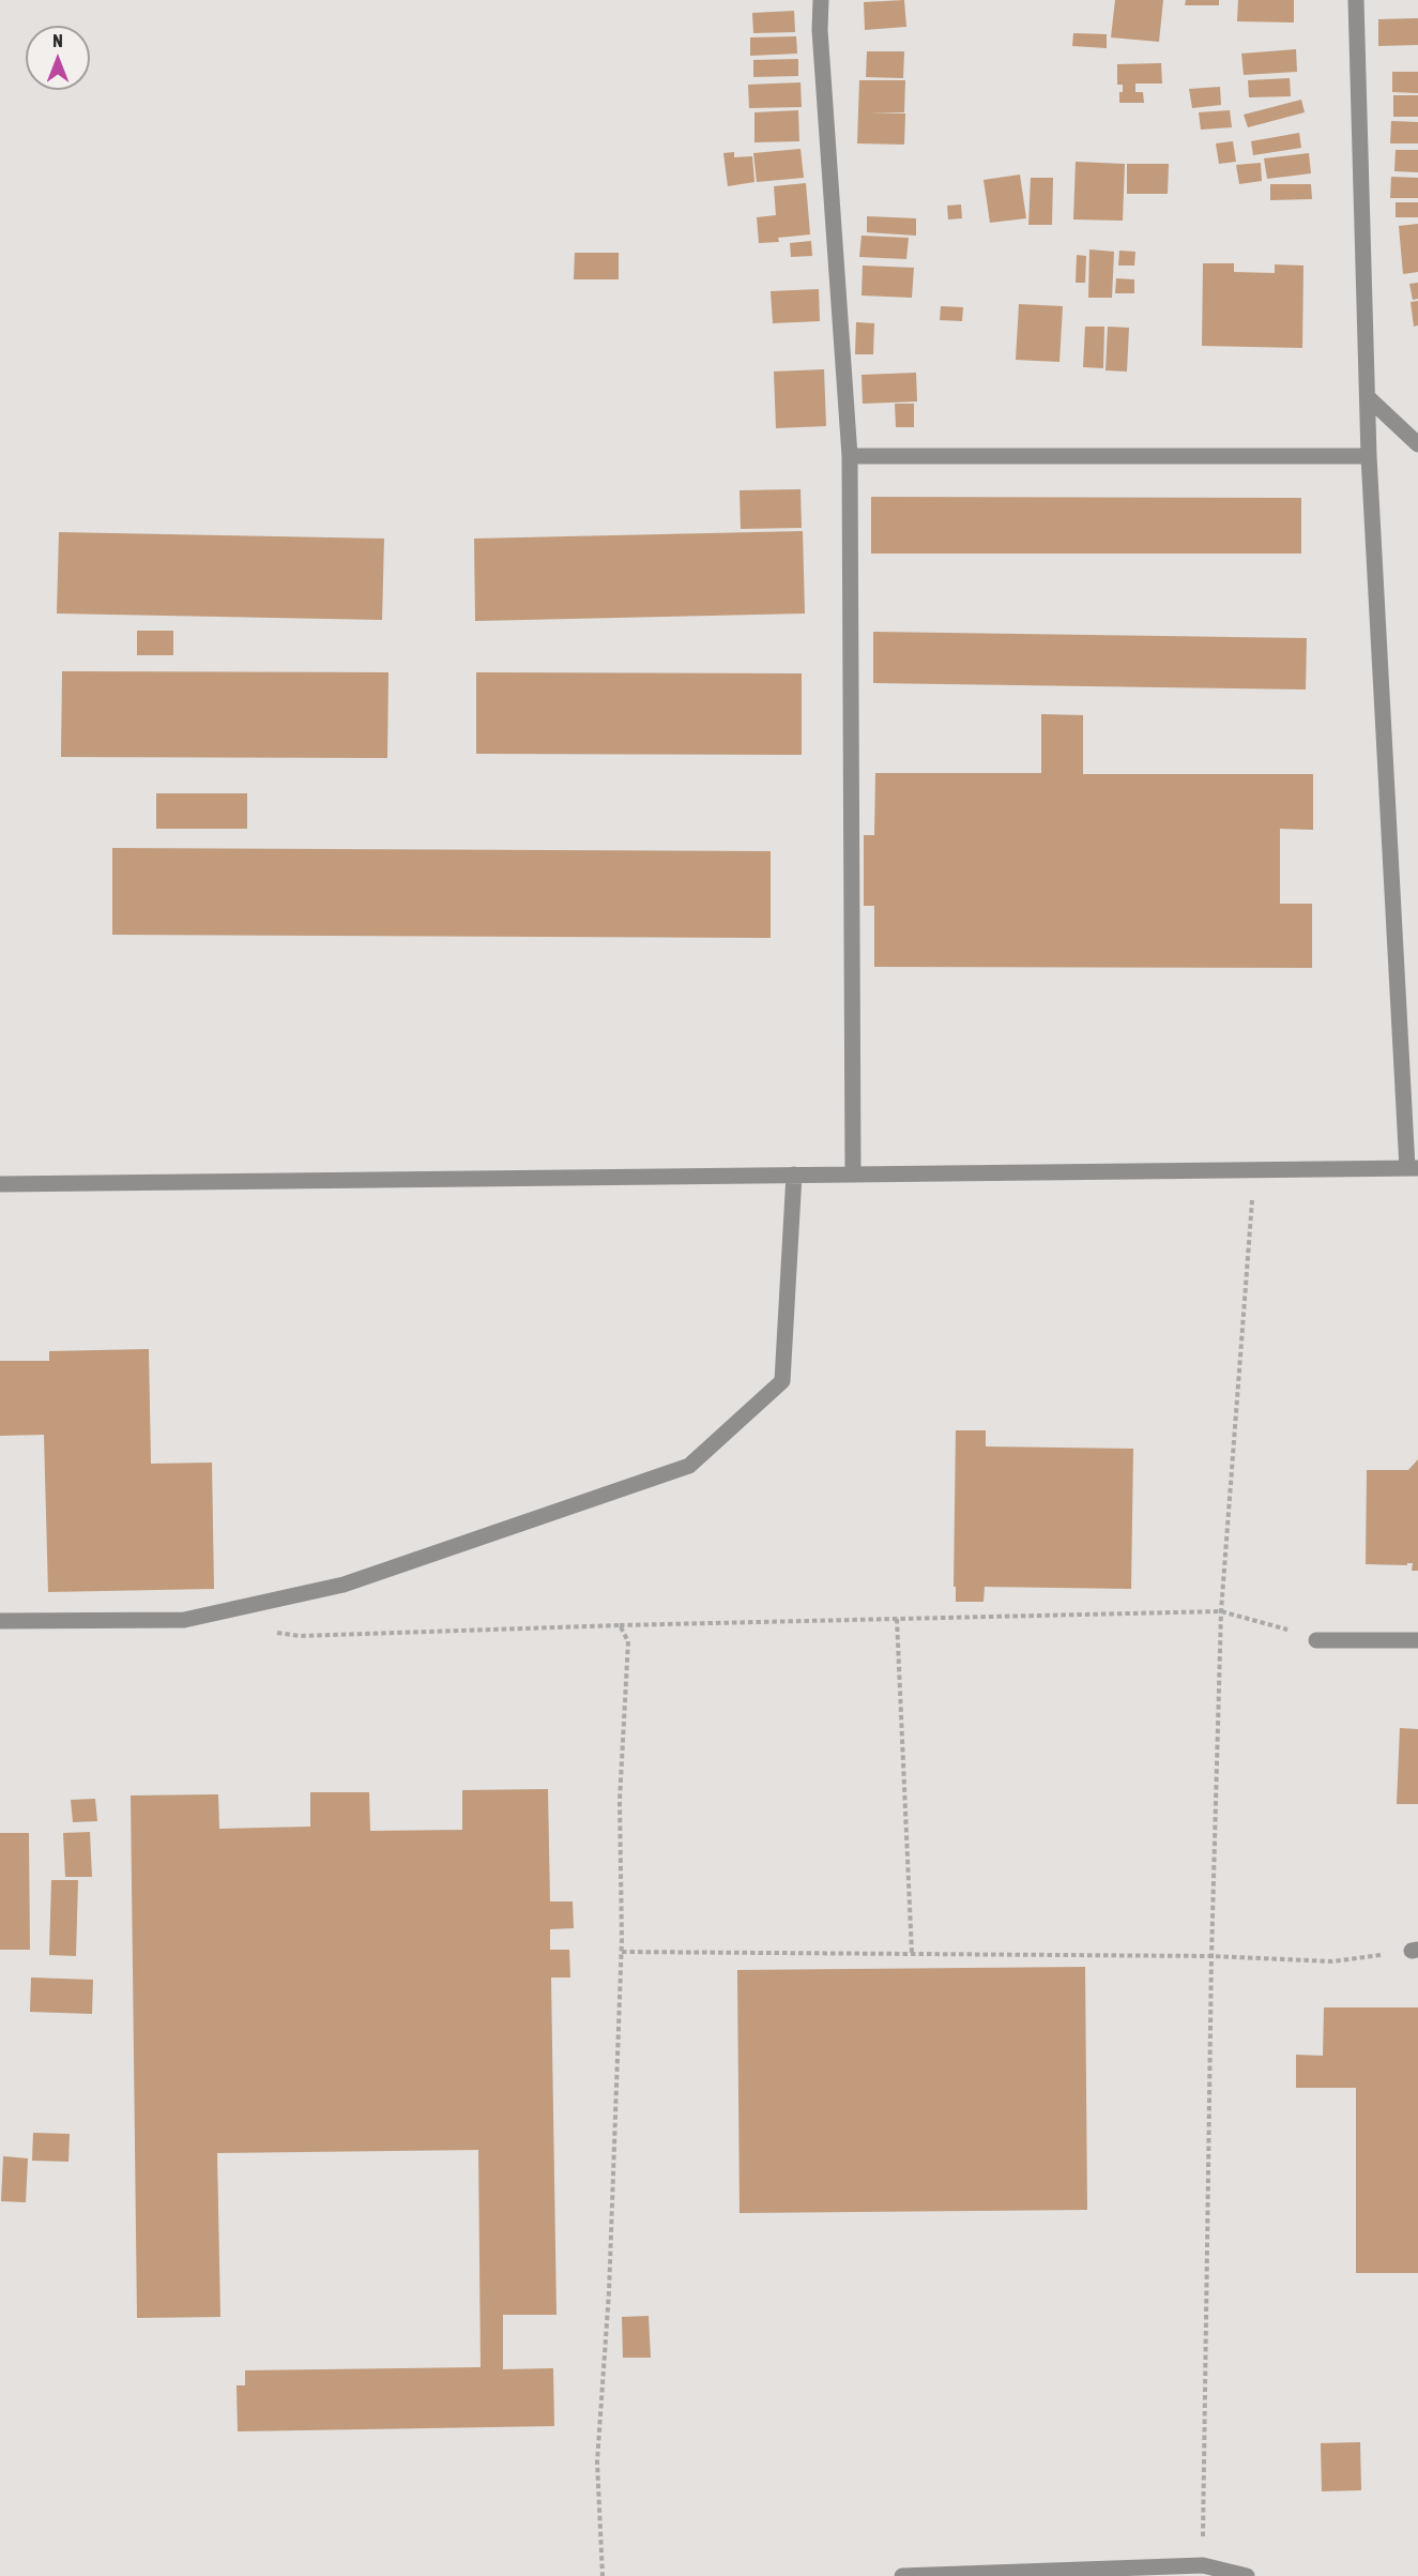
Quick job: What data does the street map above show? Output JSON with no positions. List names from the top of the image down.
{
  "north": "top"
}
